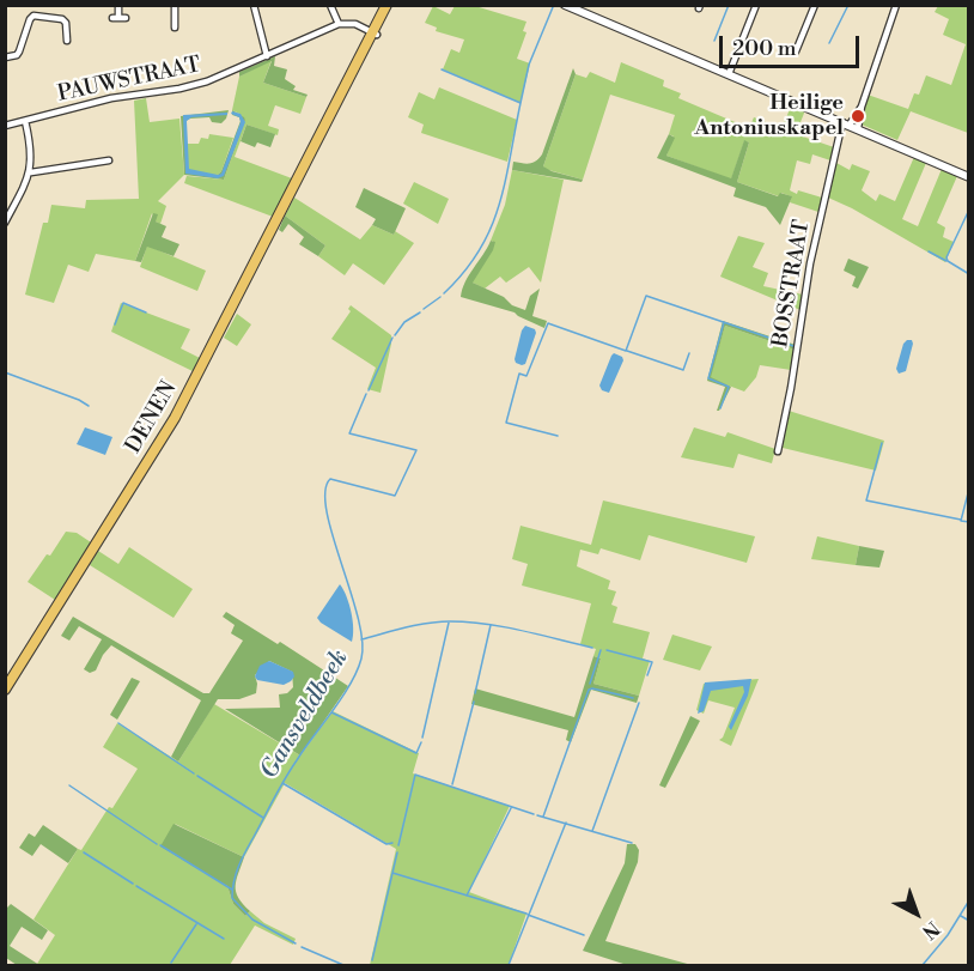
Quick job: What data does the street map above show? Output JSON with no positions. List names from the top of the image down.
{
  "streets": {
    "main road": ["DENEN"],
    "street": ["PAUWSTRAAT", "BOSSTRAAT"]
  },
  "water": ["Gansveldbeek"],
  "places": ["Heilige Antoniuskapel"],
  "scale_bar": "200 m",
  "north": "bottom right"
}
